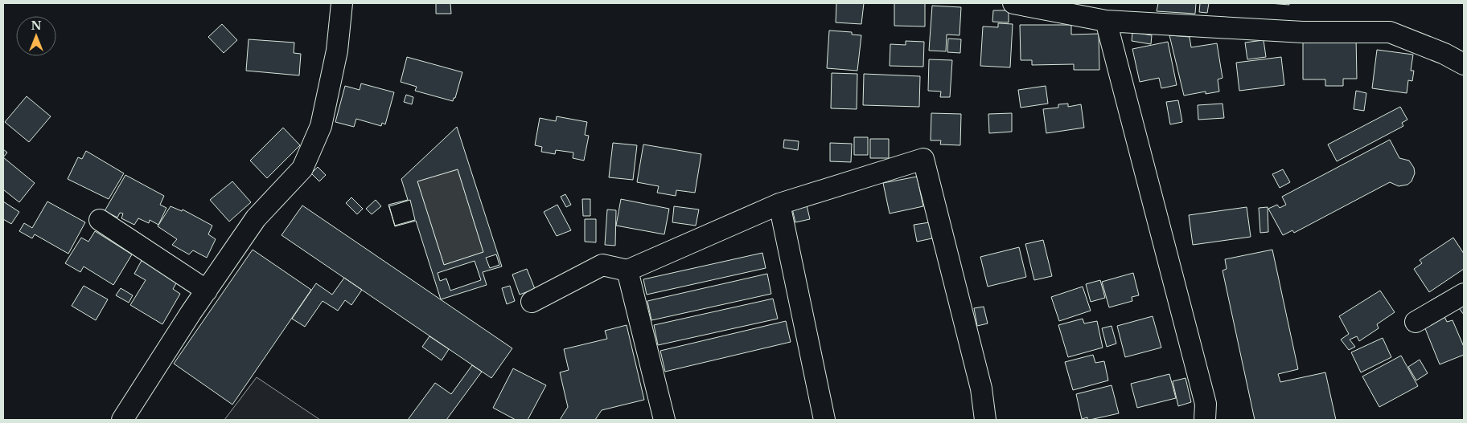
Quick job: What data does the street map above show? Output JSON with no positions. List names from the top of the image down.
{
  "north": "top"
}
